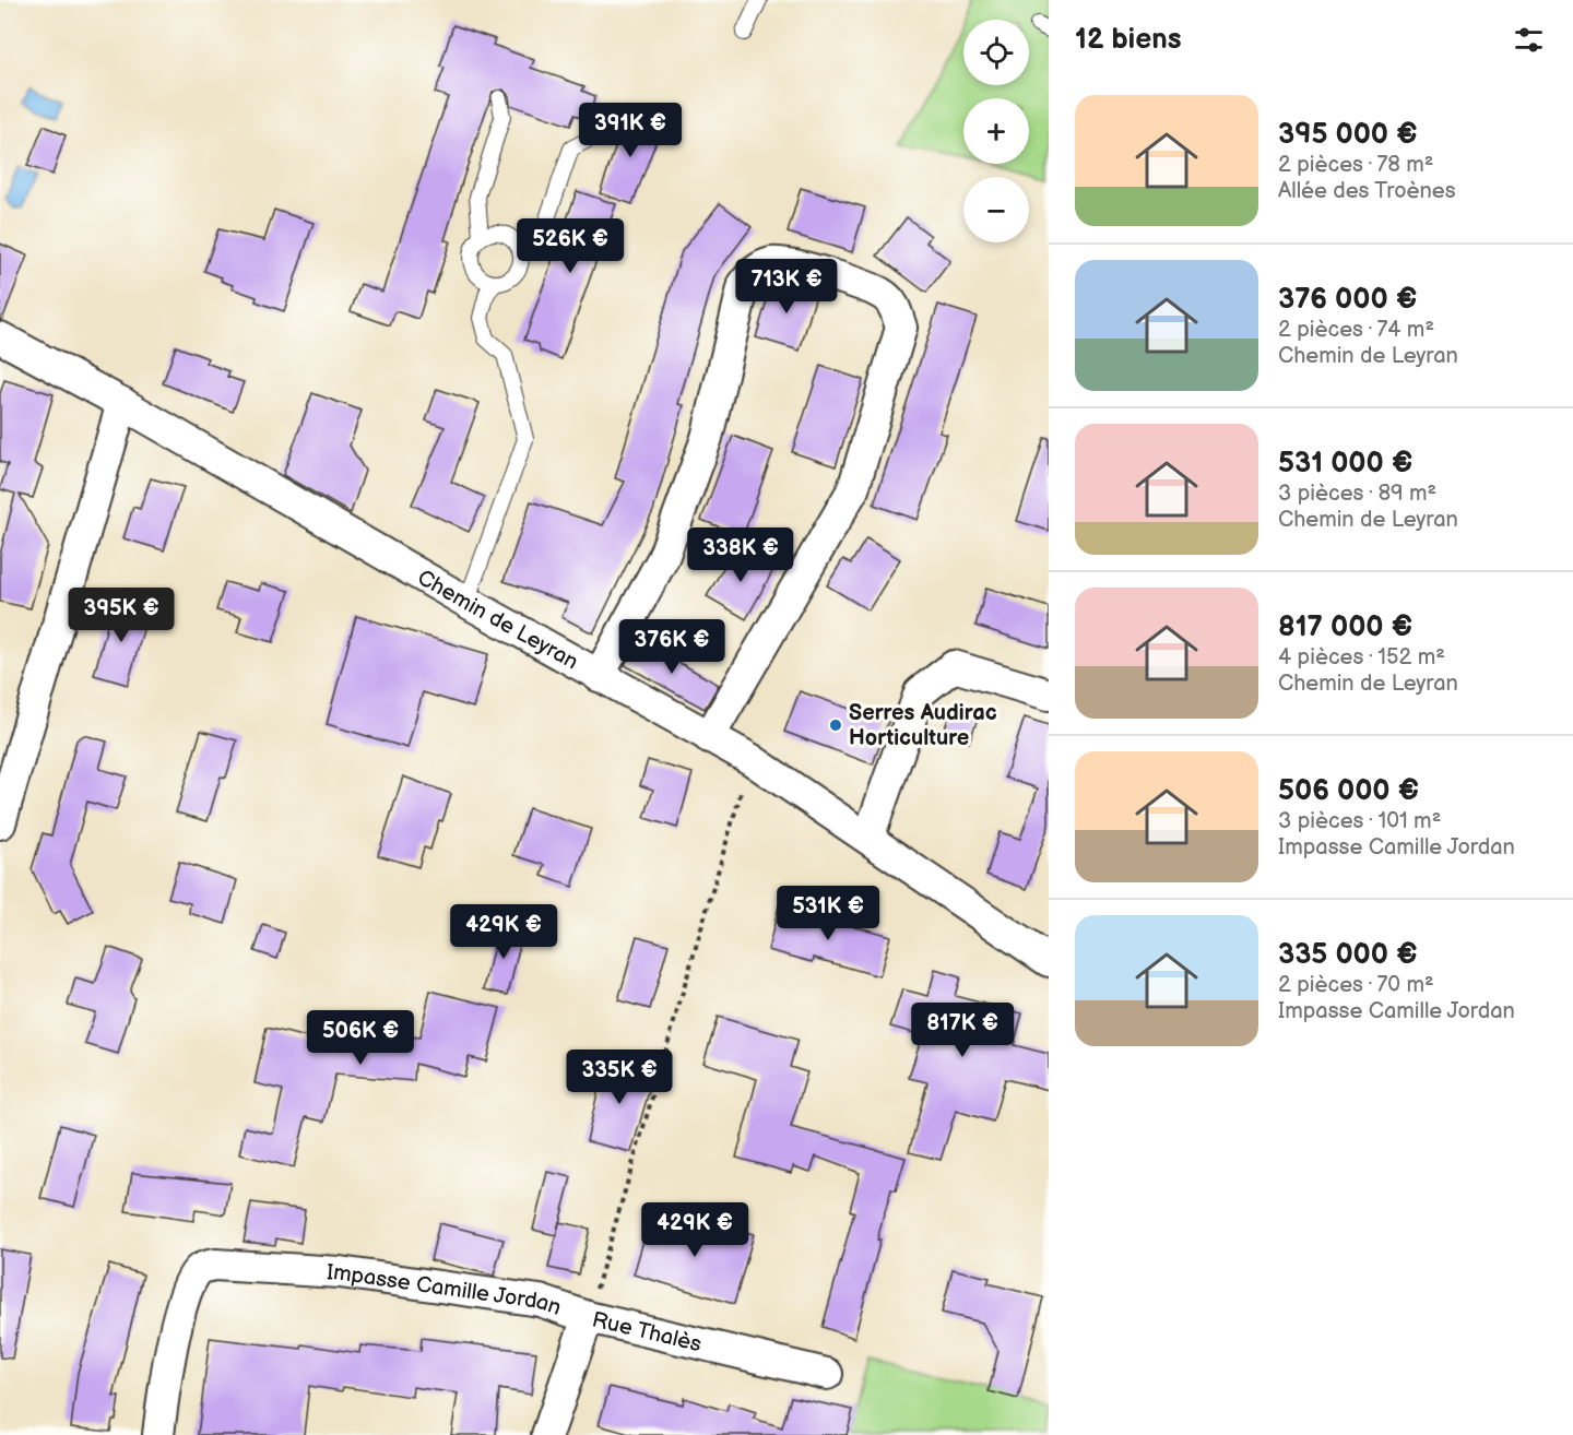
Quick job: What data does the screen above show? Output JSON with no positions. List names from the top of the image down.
{
  "streets": {
    "street": ["Chemin de Leyran", "Impasse Camille Jordan", "Rue Thalès"]
  },
  "crossings": [
    ["Impasse Camille Jordan", "Rue Thalès"]
  ],
  "places": ["Serres Audirac Horticulture"],
  "page": {
    "heading": "12 biens",
    "map_buttons": ["+", "−"],
    "list": [
      {
        "name": "395 000 €",
        "note": "2 pièces · 78 m² · Allée des Troènes"
      },
      {
        "name": "376 000 €",
        "note": "2 pièces · 74 m² · Chemin de Leyran"
      },
      {
        "name": "531 000 €",
        "note": "3 pièces · 89 m² · Chemin de Leyran"
      },
      {
        "name": "817 000 €",
        "note": "4 pièces · 152 m² · Chemin de Leyran"
      },
      {
        "name": "506 000 €",
        "note": "3 pièces · 101 m² · Impasse Camille Jordan"
      },
      {
        "name": "335 000 €",
        "note": "2 pièces · 70 m² · Impasse Camille Jordan"
      }
    ],
    "price": [
      "391K €",
      "526K €",
      "713K €",
      "338K €",
      "395K €",
      "376K €",
      "531K €",
      "429K €",
      "817K €",
      "506K €",
      "335K €",
      "429K €"
    ]
  }
}
